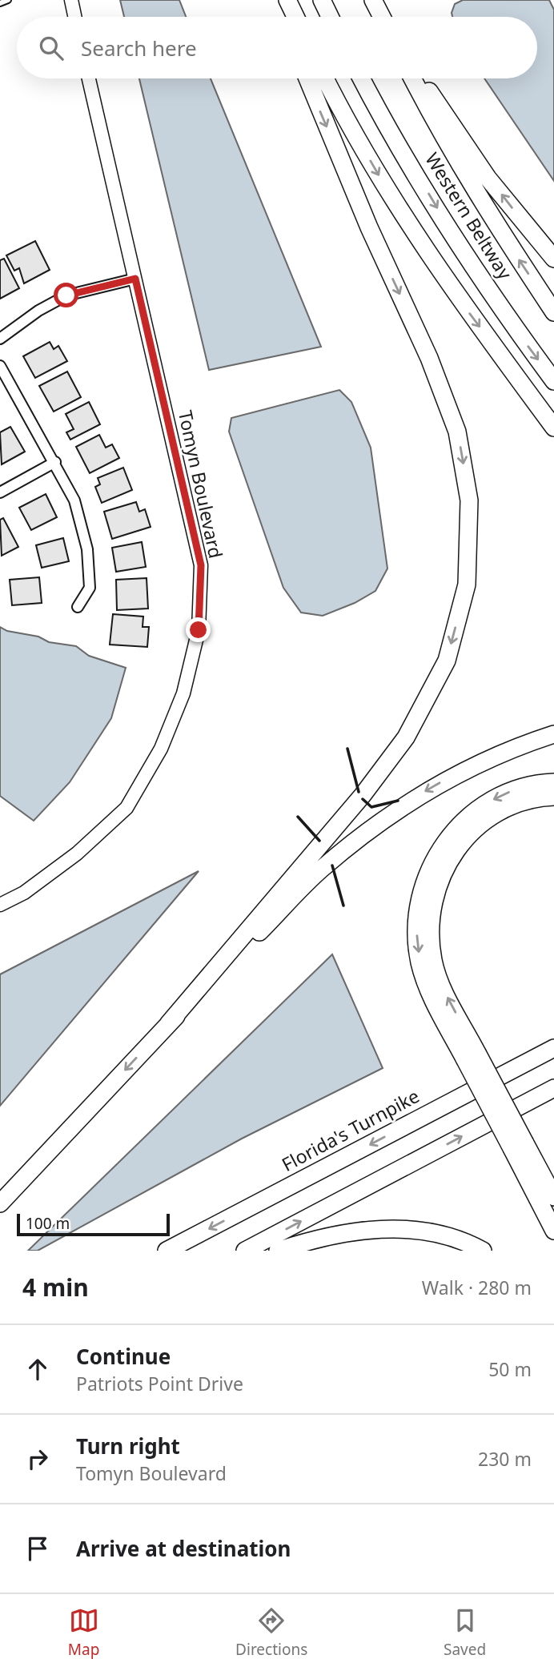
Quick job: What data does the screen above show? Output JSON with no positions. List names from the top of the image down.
{
  "streets": {
    "highway": ["Western Beltway", "Florida's Turnpike"],
    "street": ["Tomyn Boulevard"]
  },
  "scale_bar": "100 m",
  "page": {
    "search": "Search here",
    "scale": "100 m",
    "heading": ["4 min", "Walk · 280 m"],
    "list": [
      ["Continue", "Patriots Point Drive", "50 m"],
      ["Turn right", "Tomyn Boulevard", "230 m"],
      "Arrive at destination"
    ],
    "nav": ["Map", "Directions", "Saved"]
  }
}
